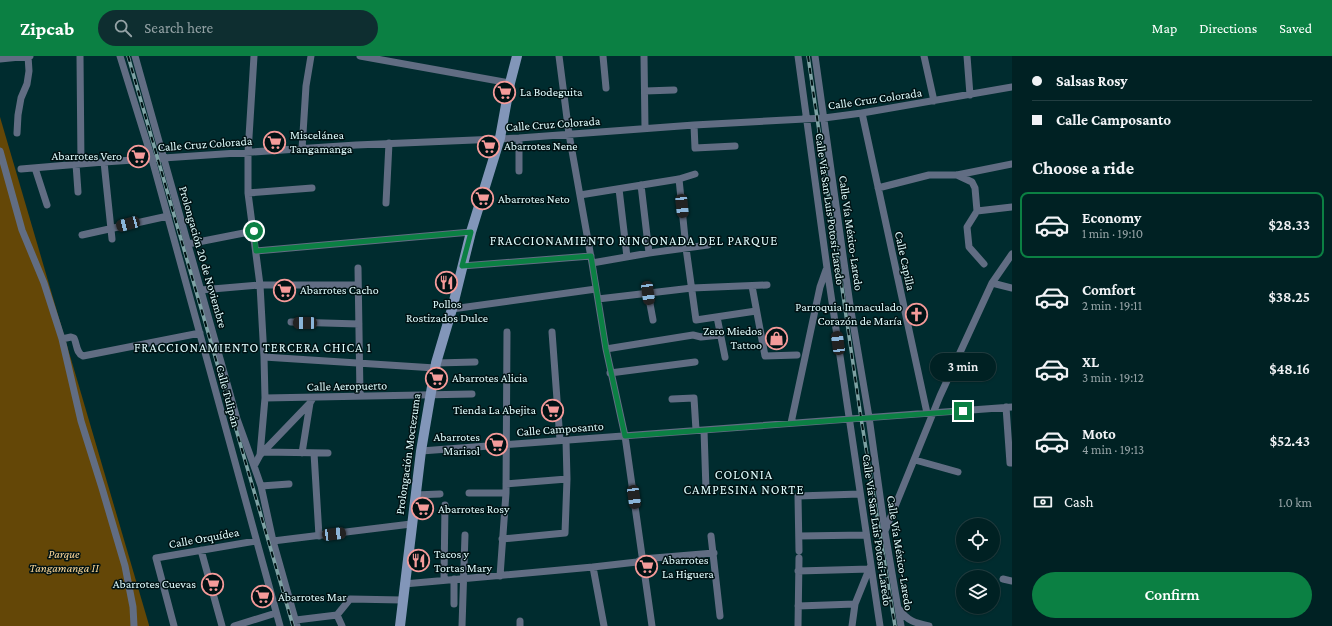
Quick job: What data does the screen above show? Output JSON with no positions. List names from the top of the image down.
{
  "streets": {
    "main road": ["Prolongación Moctezuma"],
    "street": [
      "Calle Cruz Colorada",
      "Calle Vía San Luis Potosí-Laredo",
      "Calle Vía México-Laredo",
      "Prolongación 20 de Noviembre",
      "Calle Capilla",
      "Calle Aeropuerto",
      "Calle Tulipán",
      "Calle Camposanto",
      "Calle Orquídea"
    ]
  },
  "crossings": [
    ["Calle Cruz Colorada", "Calle Vía San Luis Potosí-Laredo"],
    ["Calle Cruz Colorada", "Calle Vía México-Laredo"],
    ["Calle Cruz Colorada", "Prolongación 20 de Noviembre"],
    ["Calle Cruz Colorada", "Calle Capilla"],
    ["Calle Cruz Colorada", "Calle Tulipán"],
    ["Calle Cruz Colorada", "Prolongación Moctezuma"],
    ["Calle Vía San Luis Potosí-Laredo", "Calle Camposanto"],
    ["Calle Vía México-Laredo", "Calle Camposanto"],
    ["Calle Capilla", "Calle Camposanto"],
    ["Calle Aeropuerto", "Prolongación Moctezuma"],
    ["Calle Tulipán", "Calle Orquídea"],
    ["Calle Camposanto", "Prolongación Moctezuma"]
  ],
  "districts": ["FRACCIONAMIENTO RINCONADA DEL PARQUE", "FRACCIONAMIENTO TERCERA CHICA 1", "COLONIA CAMPESINA NORTE"],
  "parks": ["Parque Tangamanga II"],
  "places": {
    "supermarket": [
      "La Bodeguita",
      "Miscelánea Tangamanga",
      "Abarrotes Nene",
      "Abarrotes Vero",
      "Abarrotes Neto",
      "Abarrotes Cacho",
      "Abarrotes Alicia",
      "Tienda La Abejita",
      "Abarrotes Marisol",
      "Abarrotes Rosy",
      "Abarrotes La Higuera",
      "Abarrotes Cuevas",
      "Abarrotes Mar"
    ],
    "restaurant": ["Pollos Rostizados Dulce", "Tacos y Tortas Mary"],
    "church": ["Parroquia Inmaculado Corazón de María"],
    "shop": ["Zero Miedos Tattoo"]
  },
  "page": {
    "header": "Zipcab",
    "search": "Search here",
    "nav": ["Map", "Directions", "Saved"],
    "banner": ["Salsas Rosy", "Calle Camposanto"],
    "heading": "Choose a ride",
    "list": [
      {
        "name": "Economy",
        "note": "1 min · 19:10",
        "value": "$28.33"
      },
      {
        "name": "Comfort",
        "note": "2 min · 19:11",
        "value": "$38.25"
      },
      {
        "name": "XL",
        "note": "3 min · 19:12",
        "value": "$48.16"
      },
      {
        "name": "Moto",
        "note": "4 min · 19:13",
        "value": "$52.43"
      }
    ],
    "bubble": "3 min",
    "pay": ["Cash", "1.0 km"],
    "buttons": "Confirm"
  }
}
